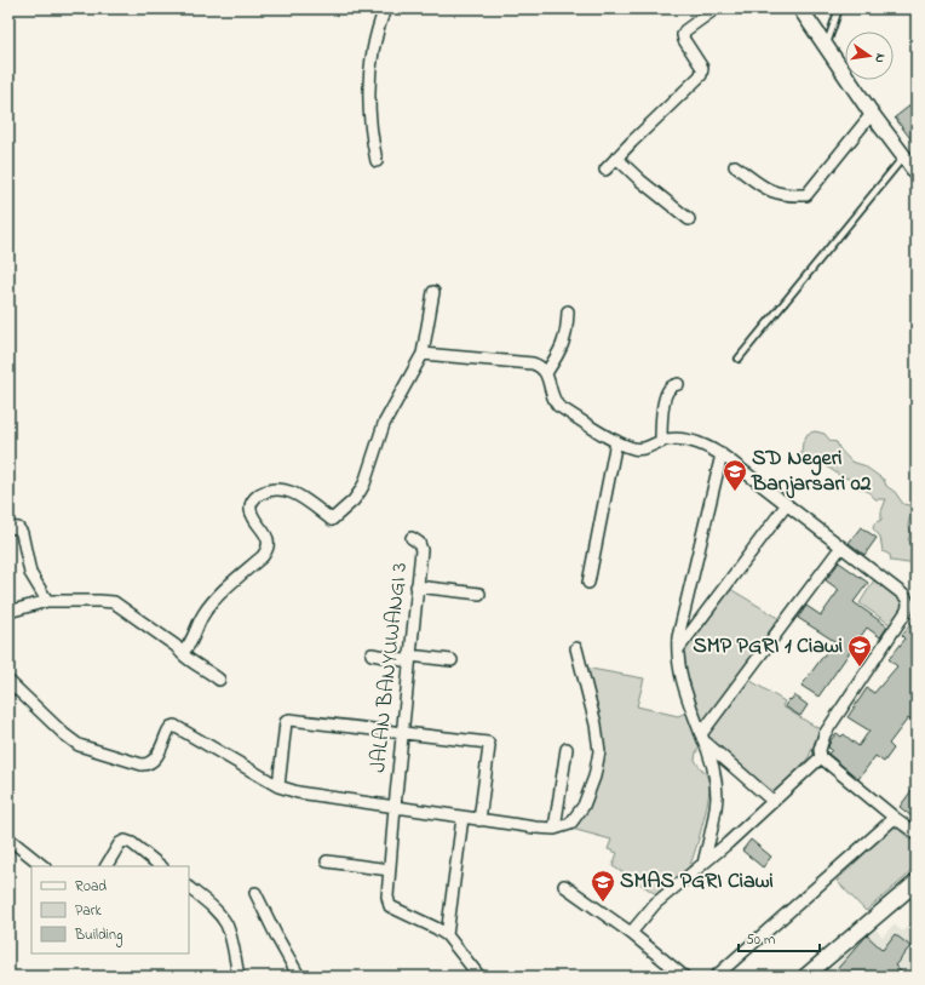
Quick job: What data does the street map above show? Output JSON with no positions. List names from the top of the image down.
{
  "streets": {
    "street": ["JALAN BANYUWANGI 3"]
  },
  "places": {
    "school or university": ["SD Negeri Banjarsari 02", "SMP PGRI 1 Ciawi", "SMAS PGRI Ciawi"]
  },
  "legend": ["Road", "Park", "Building"],
  "scale_bar": "50 m",
  "north": "right"
}
